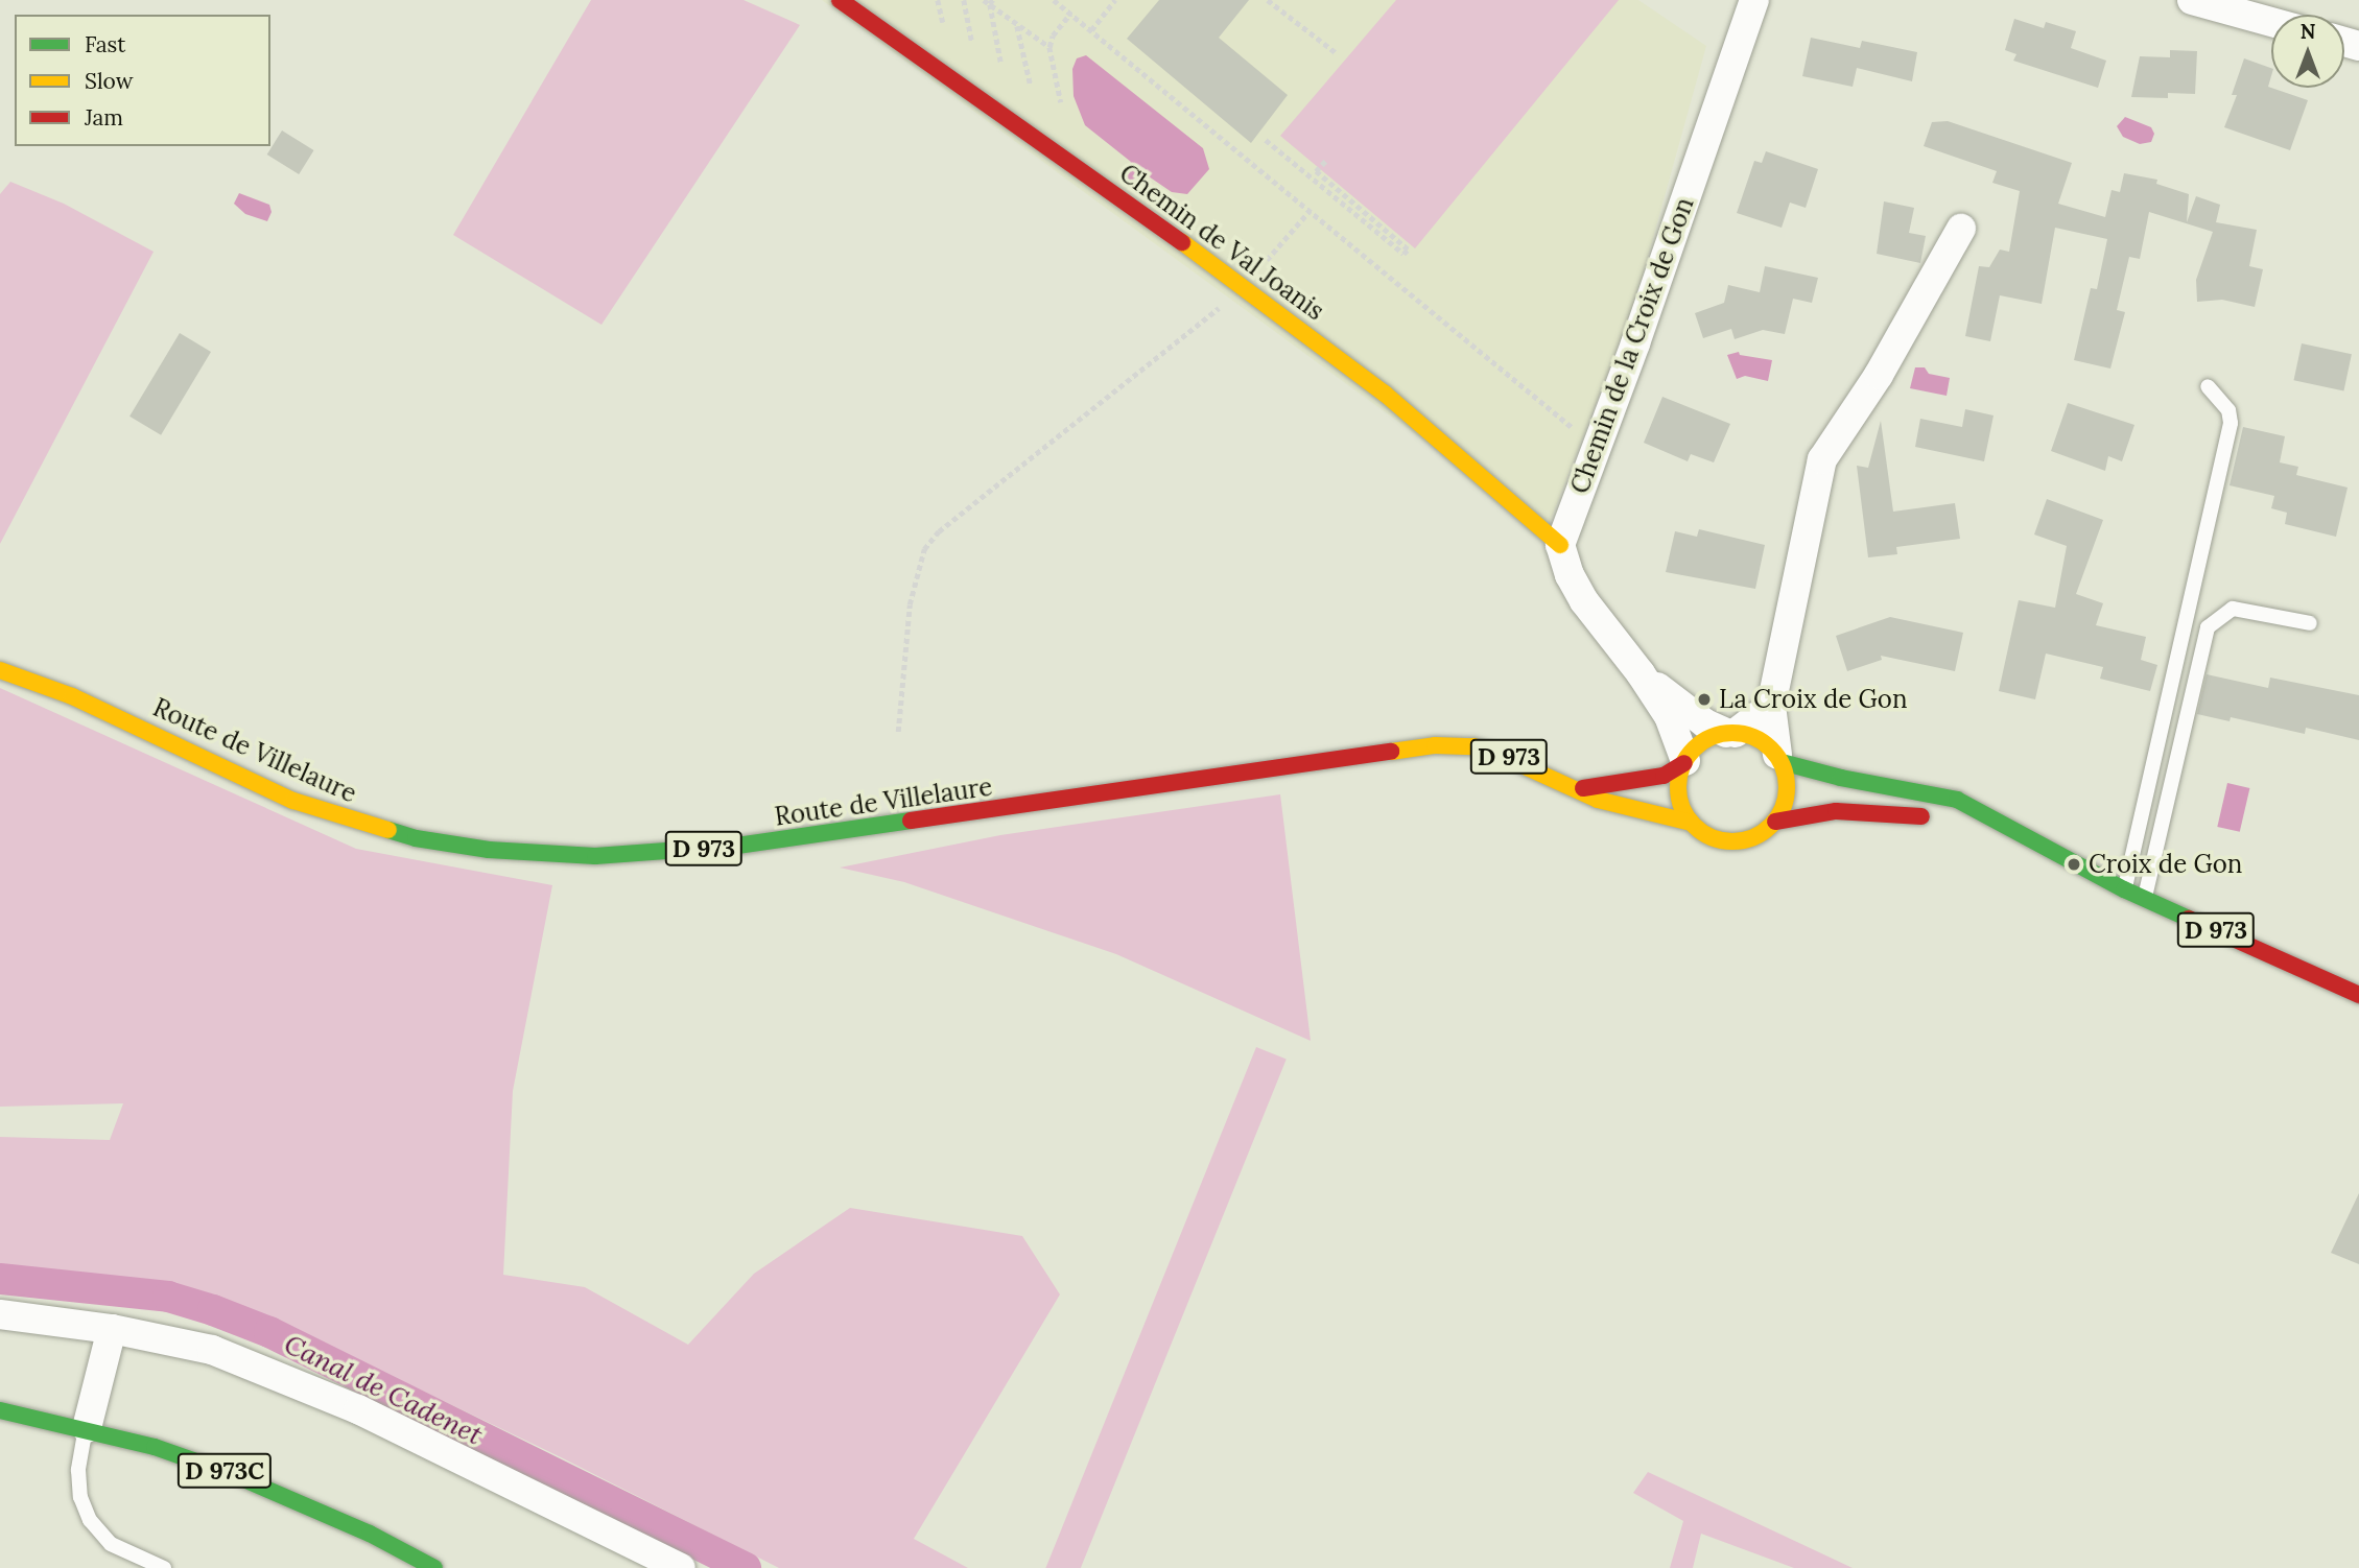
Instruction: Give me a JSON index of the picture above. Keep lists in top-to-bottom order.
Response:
{
  "streets": {
    "main road": [
      "Chemin de Val Joanis",
      "Route de Villelaure",
      "D 973",
      "D 973C"
    ],
    "street": ["Chemin de la Croix de Gon"]
  },
  "crossings": [
    ["Chemin de Val Joanis", "Chemin de la Croix de Gon"],
    ["Route de Villelaure", "D 973"]
  ],
  "water": ["Canal de Cadenet"],
  "places": ["La Croix de Gon", "Croix de Gon"],
  "legend": ["Fast", "Slow", "Jam"],
  "north": "top"
}
